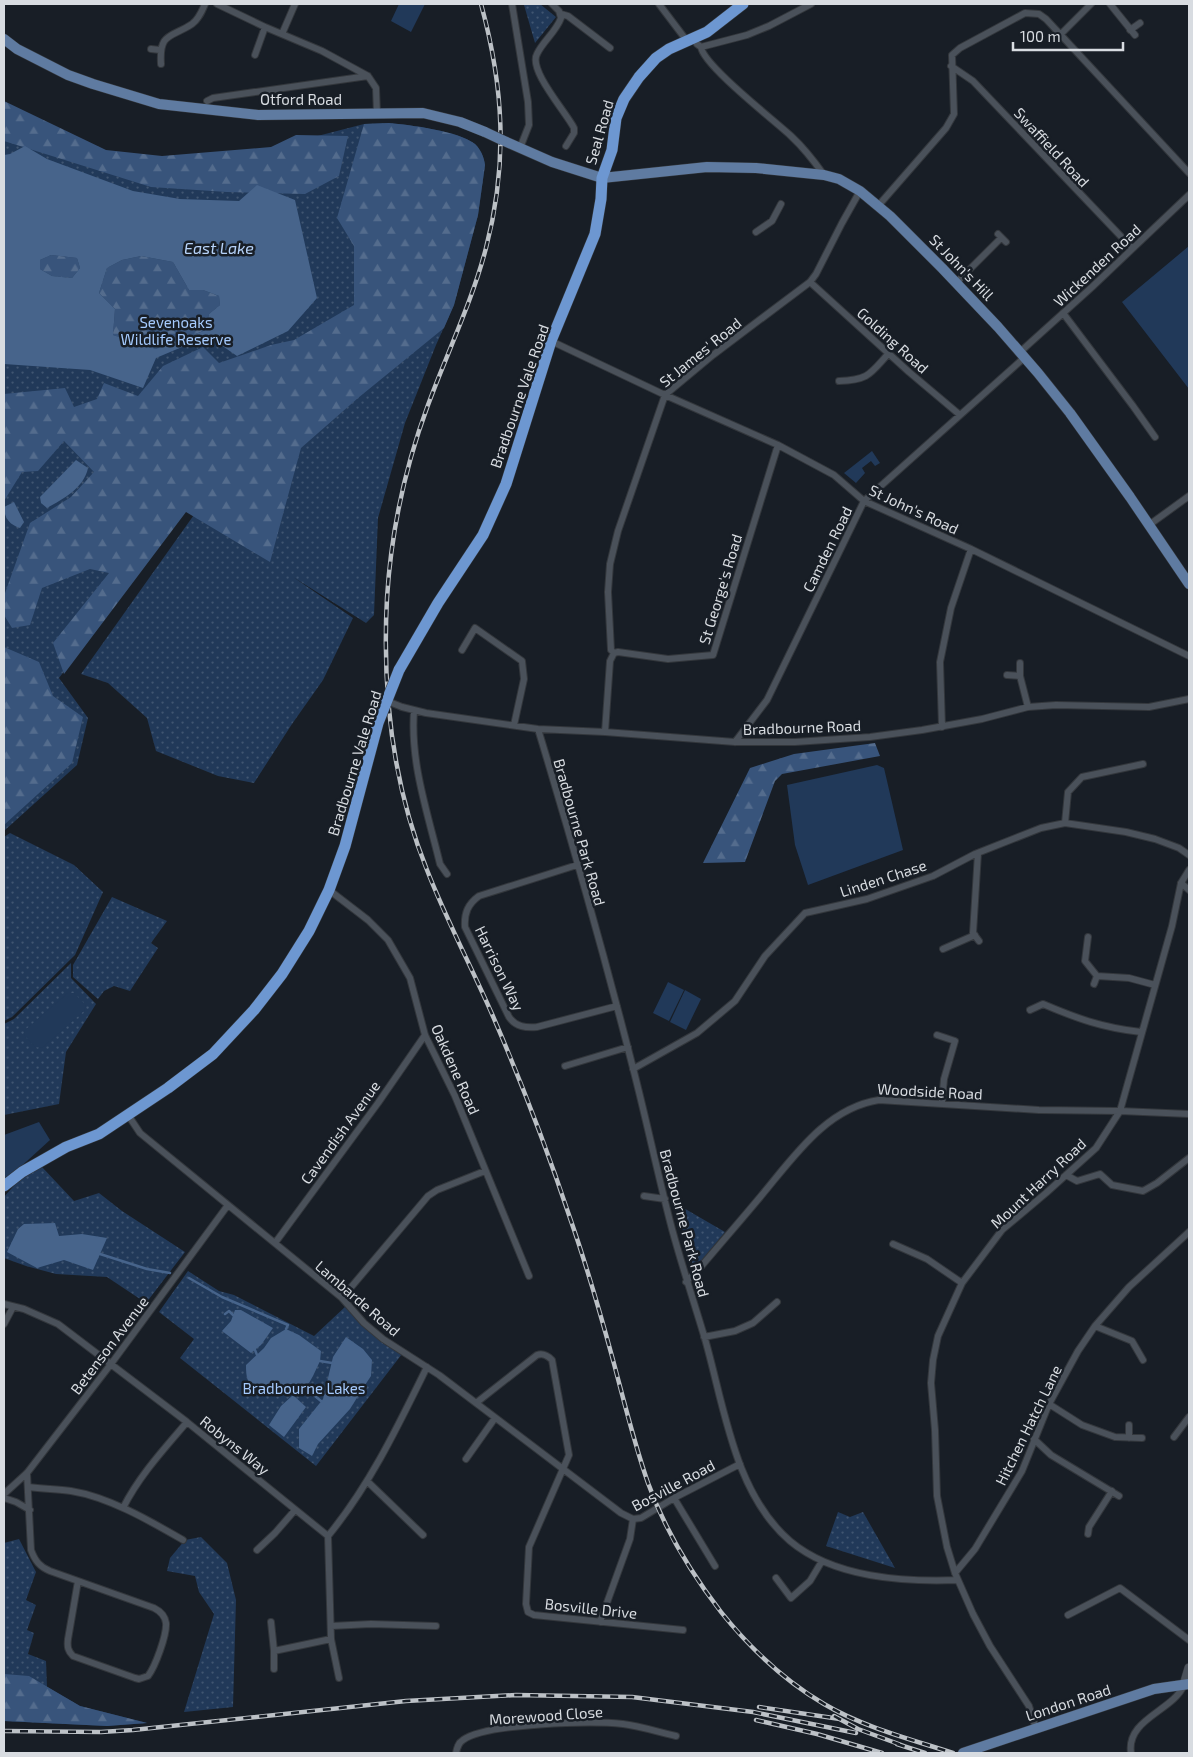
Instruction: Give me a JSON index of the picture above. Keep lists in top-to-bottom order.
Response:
{
  "streets": {
    "highway": ["Seal Road", "Bradbourne Vale Road"],
    "main road": ["Otford Road", "St John's Hill", "London Road"],
    "street": [
      "Swaffield Road",
      "Wickenden Road",
      "Golding Road",
      "St James' Road",
      "St John's Road",
      "Camden Road",
      "St George's Road",
      "Bradbourne Road",
      "Bradbourne Park Road",
      "Linden Chase",
      "Harrison Way",
      "Oakdene Road",
      "Woodside Road",
      "Cavendish Avenue",
      "Mount Harry Road",
      "Lambarde Road",
      "Betenson Avenue",
      "Hitchen Hatch Lane",
      "Robyns Way",
      "Bosville Road",
      "Bosville Drive",
      "Morewood Close"
    ]
  },
  "crossings": [
    ["Otford Road", "Seal Road"],
    ["Otford Road", "St John's Hill"],
    ["Otford Road", "Bradbourne Vale Road"],
    ["Seal Road", "St John's Hill"],
    ["Seal Road", "Bradbourne Vale Road"],
    ["Swaffield Road", "Wickenden Road"],
    ["Wickenden Road", "St John's Hill"],
    ["Wickenden Road", "Camden Road"],
    ["St John's Hill", "St James' Road"],
    ["St John's Hill", "Bradbourne Vale Road"],
    ["St John's Hill", "Camden Road"],
    ["Golding Road", "St James' Road"],
    ["Golding Road", "Camden Road"],
    ["St James' Road", "St John's Road"],
    ["St James' Road", "St George's Road"],
    ["Bradbourne Vale Road", "St John's Road"],
    ["Bradbourne Vale Road", "Bradbourne Road"],
    ["Bradbourne Vale Road", "Oakdene Road"],
    ["Bradbourne Vale Road", "Lambarde Road"],
    ["St John's Road", "Camden Road"],
    ["St John's Road", "St George's Road"],
    ["Camden Road", "Bradbourne Road"],
    ["Bradbourne Road", "Bradbourne Park Road"],
    ["Bradbourne Park Road", "Linden Chase"],
    ["Bradbourne Park Road", "Harrison Way"],
    ["Bradbourne Park Road", "Woodside Road"],
    ["Bradbourne Park Road", "Bosville Road"],
    ["Oakdene Road", "Cavendish Avenue"],
    ["Woodside Road", "Mount Harry Road"],
    ["Cavendish Avenue", "Lambarde Road"],
    ["Mount Harry Road", "Hitchen Hatch Lane"],
    ["Lambarde Road", "Betenson Avenue"],
    ["Lambarde Road", "Bosville Road"],
    ["Lambarde Road", "Bosville Drive"],
    ["Betenson Avenue", "Robyns Way"],
    ["Bosville Road", "Bosville Drive"]
  ],
  "water": ["East Lake"],
  "parks": ["Sevenoaks Wildlife Reserve", "Bradbourne Lakes"],
  "scale_bar": "100 m"
}
